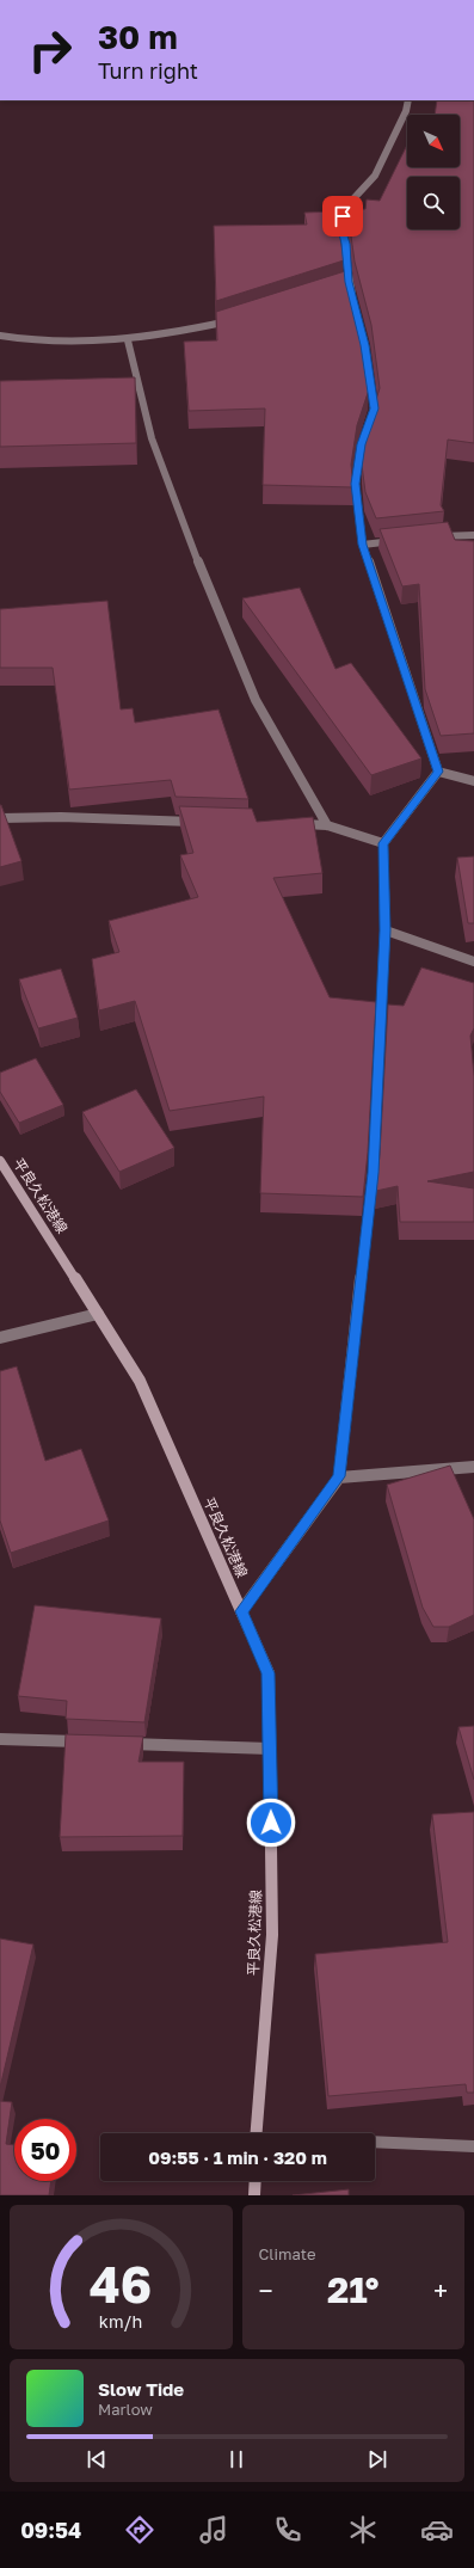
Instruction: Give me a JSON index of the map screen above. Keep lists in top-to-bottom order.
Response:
{
  "streets": {
    "main road": ["平良久松港線"]
  },
  "north": "bottom right",
  "page": {
    "turn": ["30 m", "Turn right"],
    "limit": "50",
    "trip": "09:55 · 1 min · 320 m",
    "tile": "Climate",
    "heat": ["−", "21°", "+"],
    "song": ["Slow Tide", "Marlow"],
    "tabs": "09:54",
    "gauge": ["46", "km/h"]
  }
}
